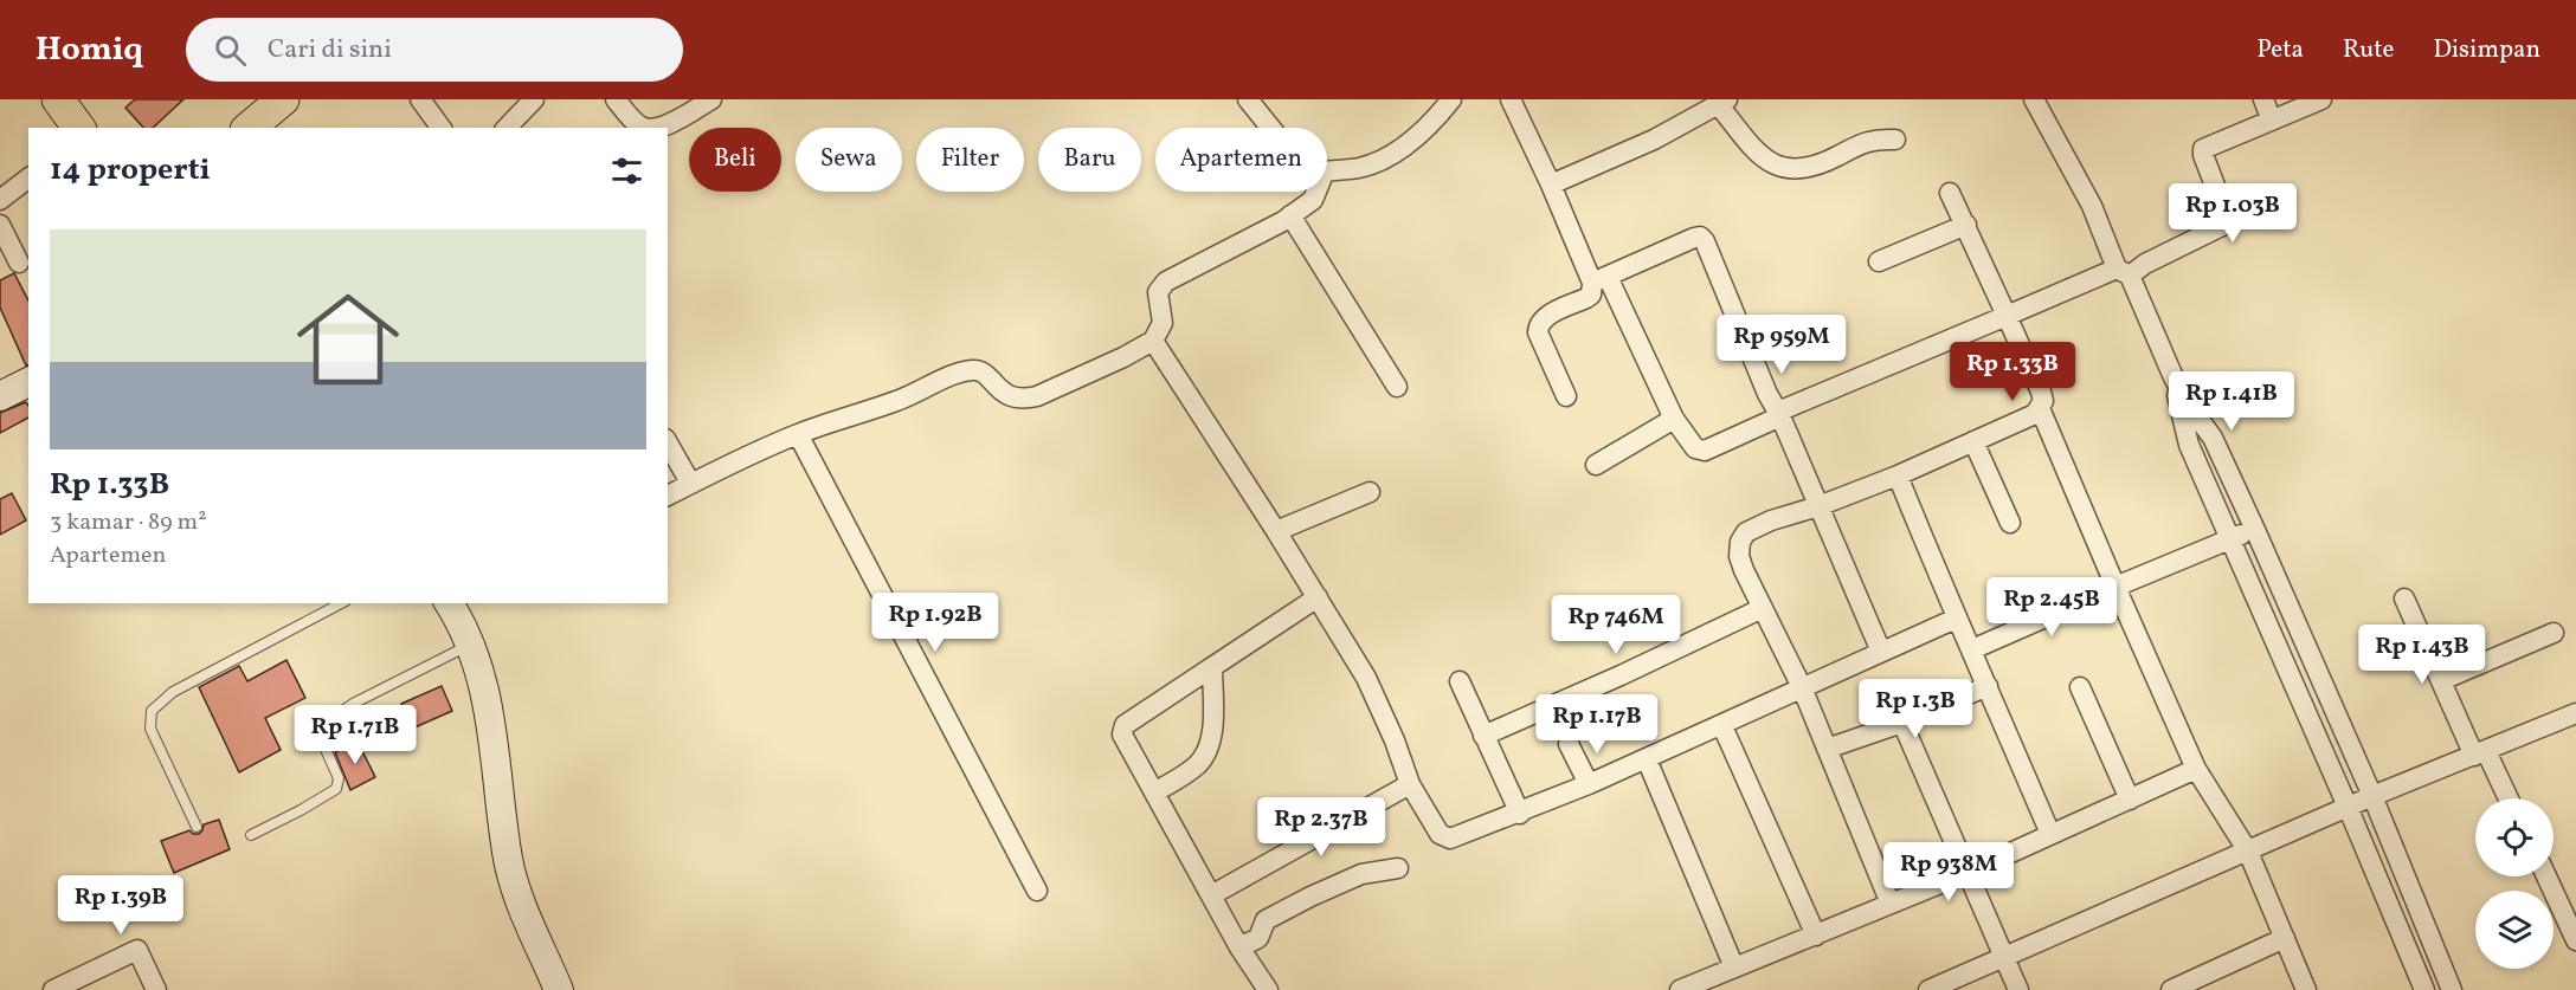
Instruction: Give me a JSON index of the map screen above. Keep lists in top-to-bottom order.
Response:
{
  "page": {
    "header": "Homiq",
    "search": "Cari di sini",
    "nav": ["Peta", "Rute", "Disimpan"],
    "chip": [
      "Beli",
      "Sewa",
      "Filter",
      "Baru",
      "Apartemen"
    ],
    "heading": "14 properti",
    "price": [
      "Rp 1.03B",
      "Rp 959M",
      "Rp 1.33B",
      "Rp 1.41B",
      "Rp 2.45B",
      "Rp 1.92B",
      "Rp 746M",
      "Rp 1.43B",
      "Rp 1.3B",
      "Rp 1.17B",
      "Rp 1.71B",
      "Rp 2.37B",
      "Rp 938M",
      "Rp 1.39B"
    ],
    "list": [
      {
        "name": "Rp 1.33B",
        "note": "3 kamar · 89 m² · Apartemen"
      }
    ]
  }
}
